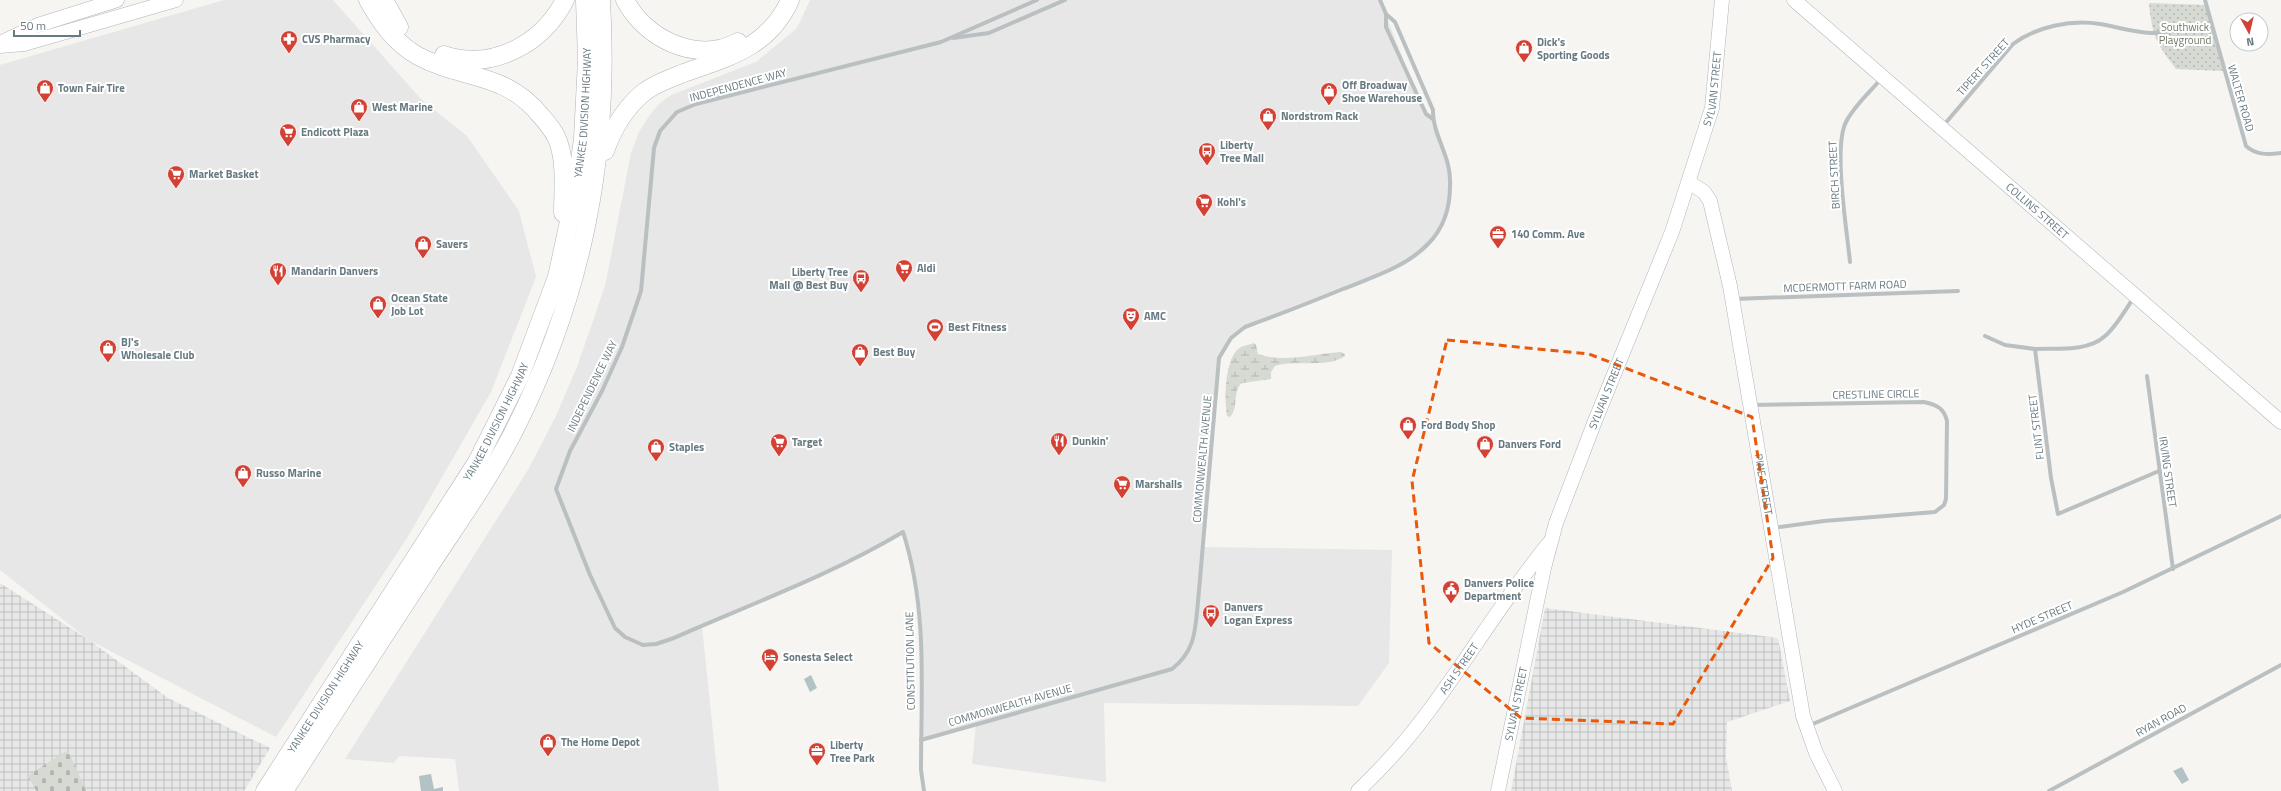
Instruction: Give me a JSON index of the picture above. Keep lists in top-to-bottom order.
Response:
{
  "streets": {
    "highway": ["YANKEE DIVISION HIGHWAY"],
    "main road": [
      "SYLVAN STREET",
      "COLLINS STREET",
      "PINE STREET",
      "ASH STREET"
    ],
    "street": [
      "TIPERT STREET",
      "INDEPENDENCE WAY",
      "WALTER ROAD",
      "BIRCH STREET",
      "MCDERMOTT FARM ROAD",
      "CRESTLINE CIRCLE",
      "FLINT STREET",
      "COMMONWEALTH AVENUE",
      "IRVING STREET",
      "HYDE STREET",
      "CONSTITUTION LANE",
      "RYAN ROAD"
    ]
  },
  "crossings": [
    ["TIPERT STREET", "WALTER ROAD"],
    ["TIPERT STREET", "COLLINS STREET"],
    ["INDEPENDENCE WAY", "CONSTITUTION LANE"],
    ["SYLVAN STREET", "PINE STREET"],
    ["SYLVAN STREET", "ASH STREET"],
    ["BIRCH STREET", "COLLINS STREET"],
    ["MCDERMOTT FARM ROAD", "PINE STREET"],
    ["CRESTLINE CIRCLE", "PINE STREET"],
    ["FLINT STREET", "IRVING STREET"],
    ["COMMONWEALTH AVENUE", "CONSTITUTION LANE"],
    ["IRVING STREET", "HYDE STREET"],
    ["PINE STREET", "HYDE STREET"]
  ],
  "parks": ["Southwick Playground"],
  "places": {
    "pharmacy": ["CVS Pharmacy"],
    "shop": [
      "Dick's Sporting Goods",
      "Town Fair Tire",
      "Off Broadway Shoe Warehouse",
      "West Marine",
      "Nordstrom Rack",
      "Savers",
      "Ocean State Job Lot",
      "BJ's Wholesale Club",
      "Best Buy",
      "Ford Body Shop",
      "Danvers Ford",
      "Staples",
      "Russo Marine",
      "The Home Depot"
    ],
    "supermarket": [
      "Endicott Plaza",
      "Market Basket",
      "Kohl's",
      "Aldi",
      "Target",
      "Marshalls"
    ],
    "bus stop": ["Liberty Tree Mall", "Liberty Tree Mall @ Best Buy", "Danvers Logan Express"],
    "office": ["140 Comm. Ave", "Liberty Tree Park"],
    "restaurant": ["Mandarin Danvers", "Dunkin'"],
    "theatre": ["AMC"],
    "sports": ["Best Fitness"],
    "public building": ["Danvers Police Department"],
    "hotel": ["Sonesta Select"]
  },
  "scale_bar": "50 m",
  "north": "bottom"
}
